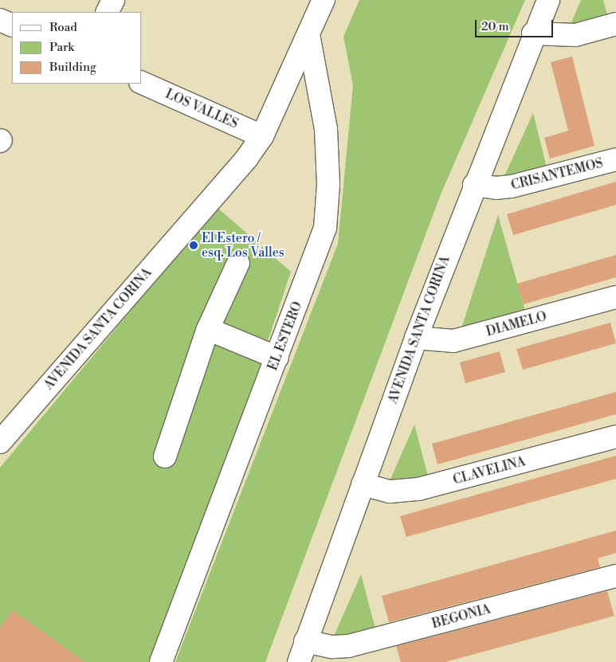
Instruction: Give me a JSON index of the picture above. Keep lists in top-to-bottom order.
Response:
{
  "streets": {
    "street": [
      "LOS VALLES",
      "CRISANTEMOS",
      "DIAMELO",
      "AVENIDA SANTA CORINA",
      "EL ESTERO",
      "CLAVELINA",
      "BEGONIA"
    ]
  },
  "crossings": [
    ["LOS VALLES", "AVENIDA SANTA CORINA"],
    ["CRISANTEMOS", "AVENIDA SANTA CORINA"],
    ["DIAMELO", "AVENIDA SANTA CORINA"],
    ["AVENIDA SANTA CORINA", "EL ESTERO"],
    ["AVENIDA SANTA CORINA", "CLAVELINA"],
    ["AVENIDA SANTA CORINA", "BEGONIA"]
  ],
  "places": ["El Estero / esq. Los Valles"],
  "legend": ["Road", "Park", "Building"],
  "scale_bar": "20 m"
}
